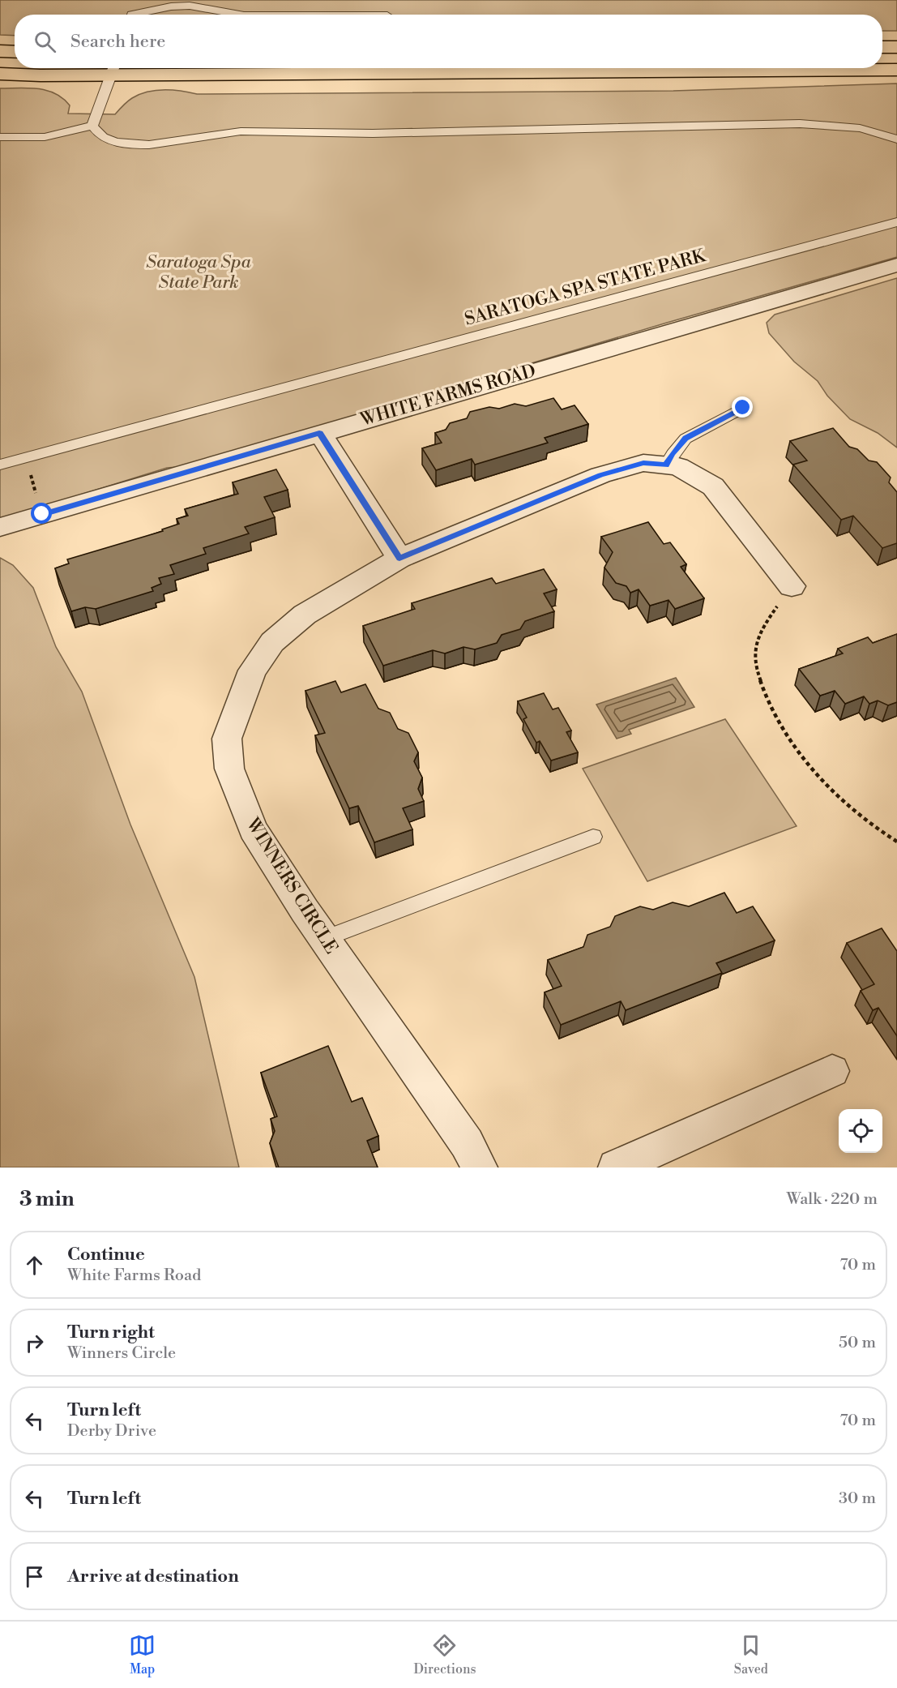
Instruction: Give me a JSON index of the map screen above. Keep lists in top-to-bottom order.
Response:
{
  "streets": {
    "street": ["WHITE FARMS ROAD", "WINNERS CIRCLE"],
    "lane": ["SARATOGA SPA STATE PARK"]
  },
  "parks": ["Saratoga Spa State Park"],
  "page": {
    "search": "Search here",
    "heading": ["3 min", "Walk · 220 m"],
    "list": [
      ["Continue", "White Farms Road", "70 m"],
      ["Turn right", "Winners Circle", "50 m"],
      ["Turn left", "Derby Drive", "70 m"],
      ["Turn left", "30 m"],
      "Arrive at destination"
    ],
    "nav": ["Map", "Directions", "Saved"]
  }
}
